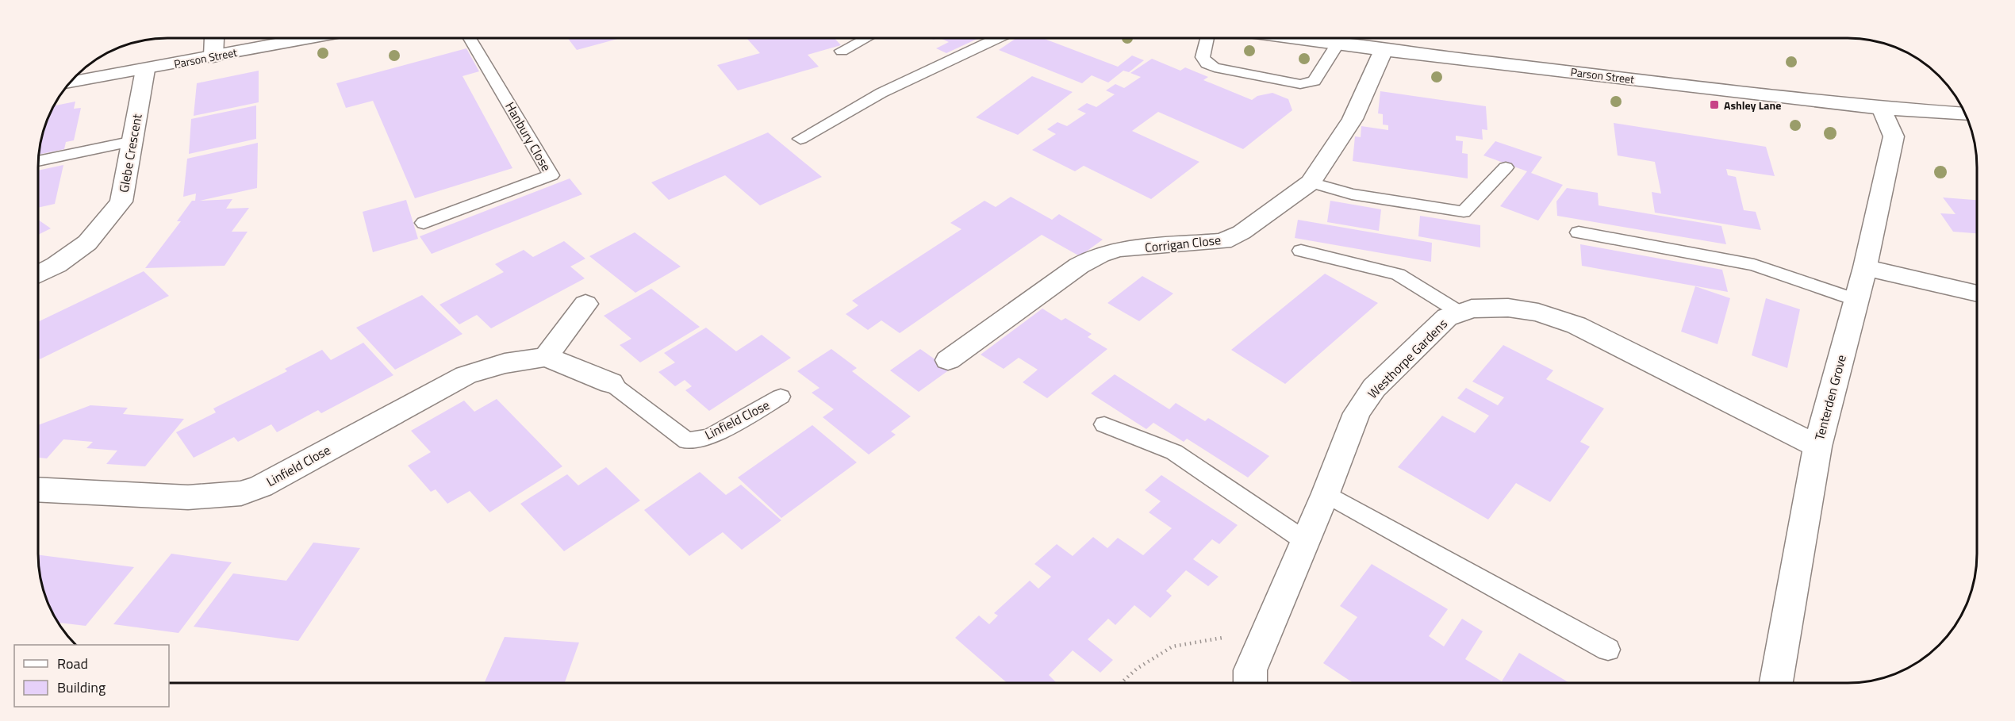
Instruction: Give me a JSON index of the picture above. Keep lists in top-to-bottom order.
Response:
{
  "streets": {
    "street": [
      "Parson Street",
      "Glebe Crescent",
      "Corrigan Close",
      "Westhorpe Gardens",
      "Tenterden Grove",
      "Linfield Close"
    ],
    "lane": ["Hanbury Close"]
  },
  "crossings": [
    ["Parson Street", "Glebe Crescent"],
    ["Parson Street", "Corrigan Close"],
    ["Parson Street", "Tenterden Grove"],
    ["Westhorpe Gardens", "Tenterden Grove"]
  ],
  "places": {
    "transit": ["Ashley Lane"]
  },
  "legend": ["Road", "Building"]
}
